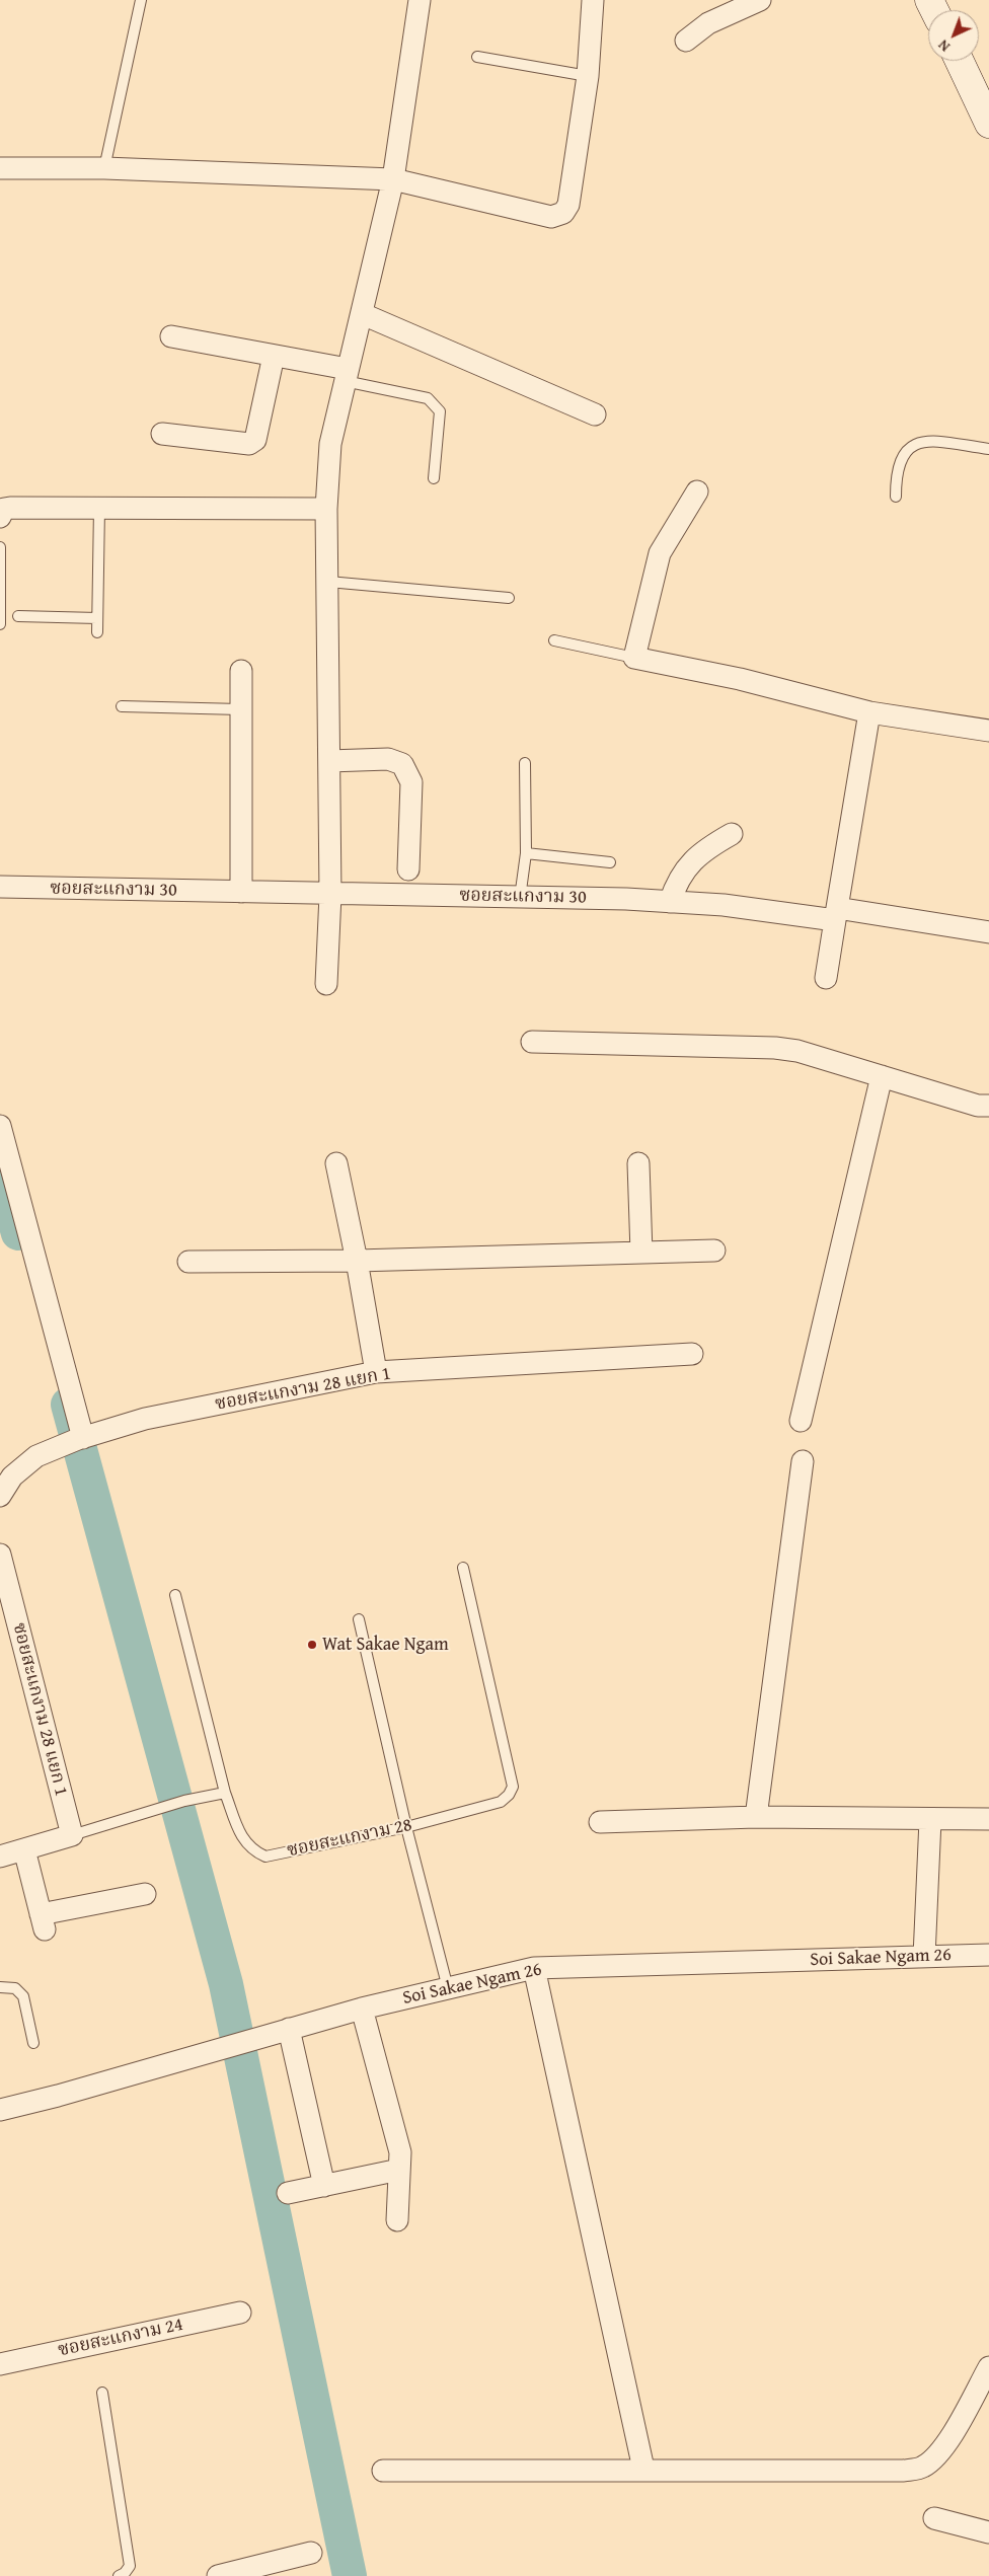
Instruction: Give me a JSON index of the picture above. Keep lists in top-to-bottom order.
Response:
{
  "streets": {
    "street": [
      "ซอยสะแกงาม 30",
      "ซอยสะแกงาม 28 แยก 1",
      "Soi Sakae Ngam 26",
      "ซอยสะแกงาม 24"
    ],
    "lane": ["ซอยสะแกงาม 28"]
  },
  "places": ["Wat Sakae Ngam"],
  "north": "bottom left"
}
